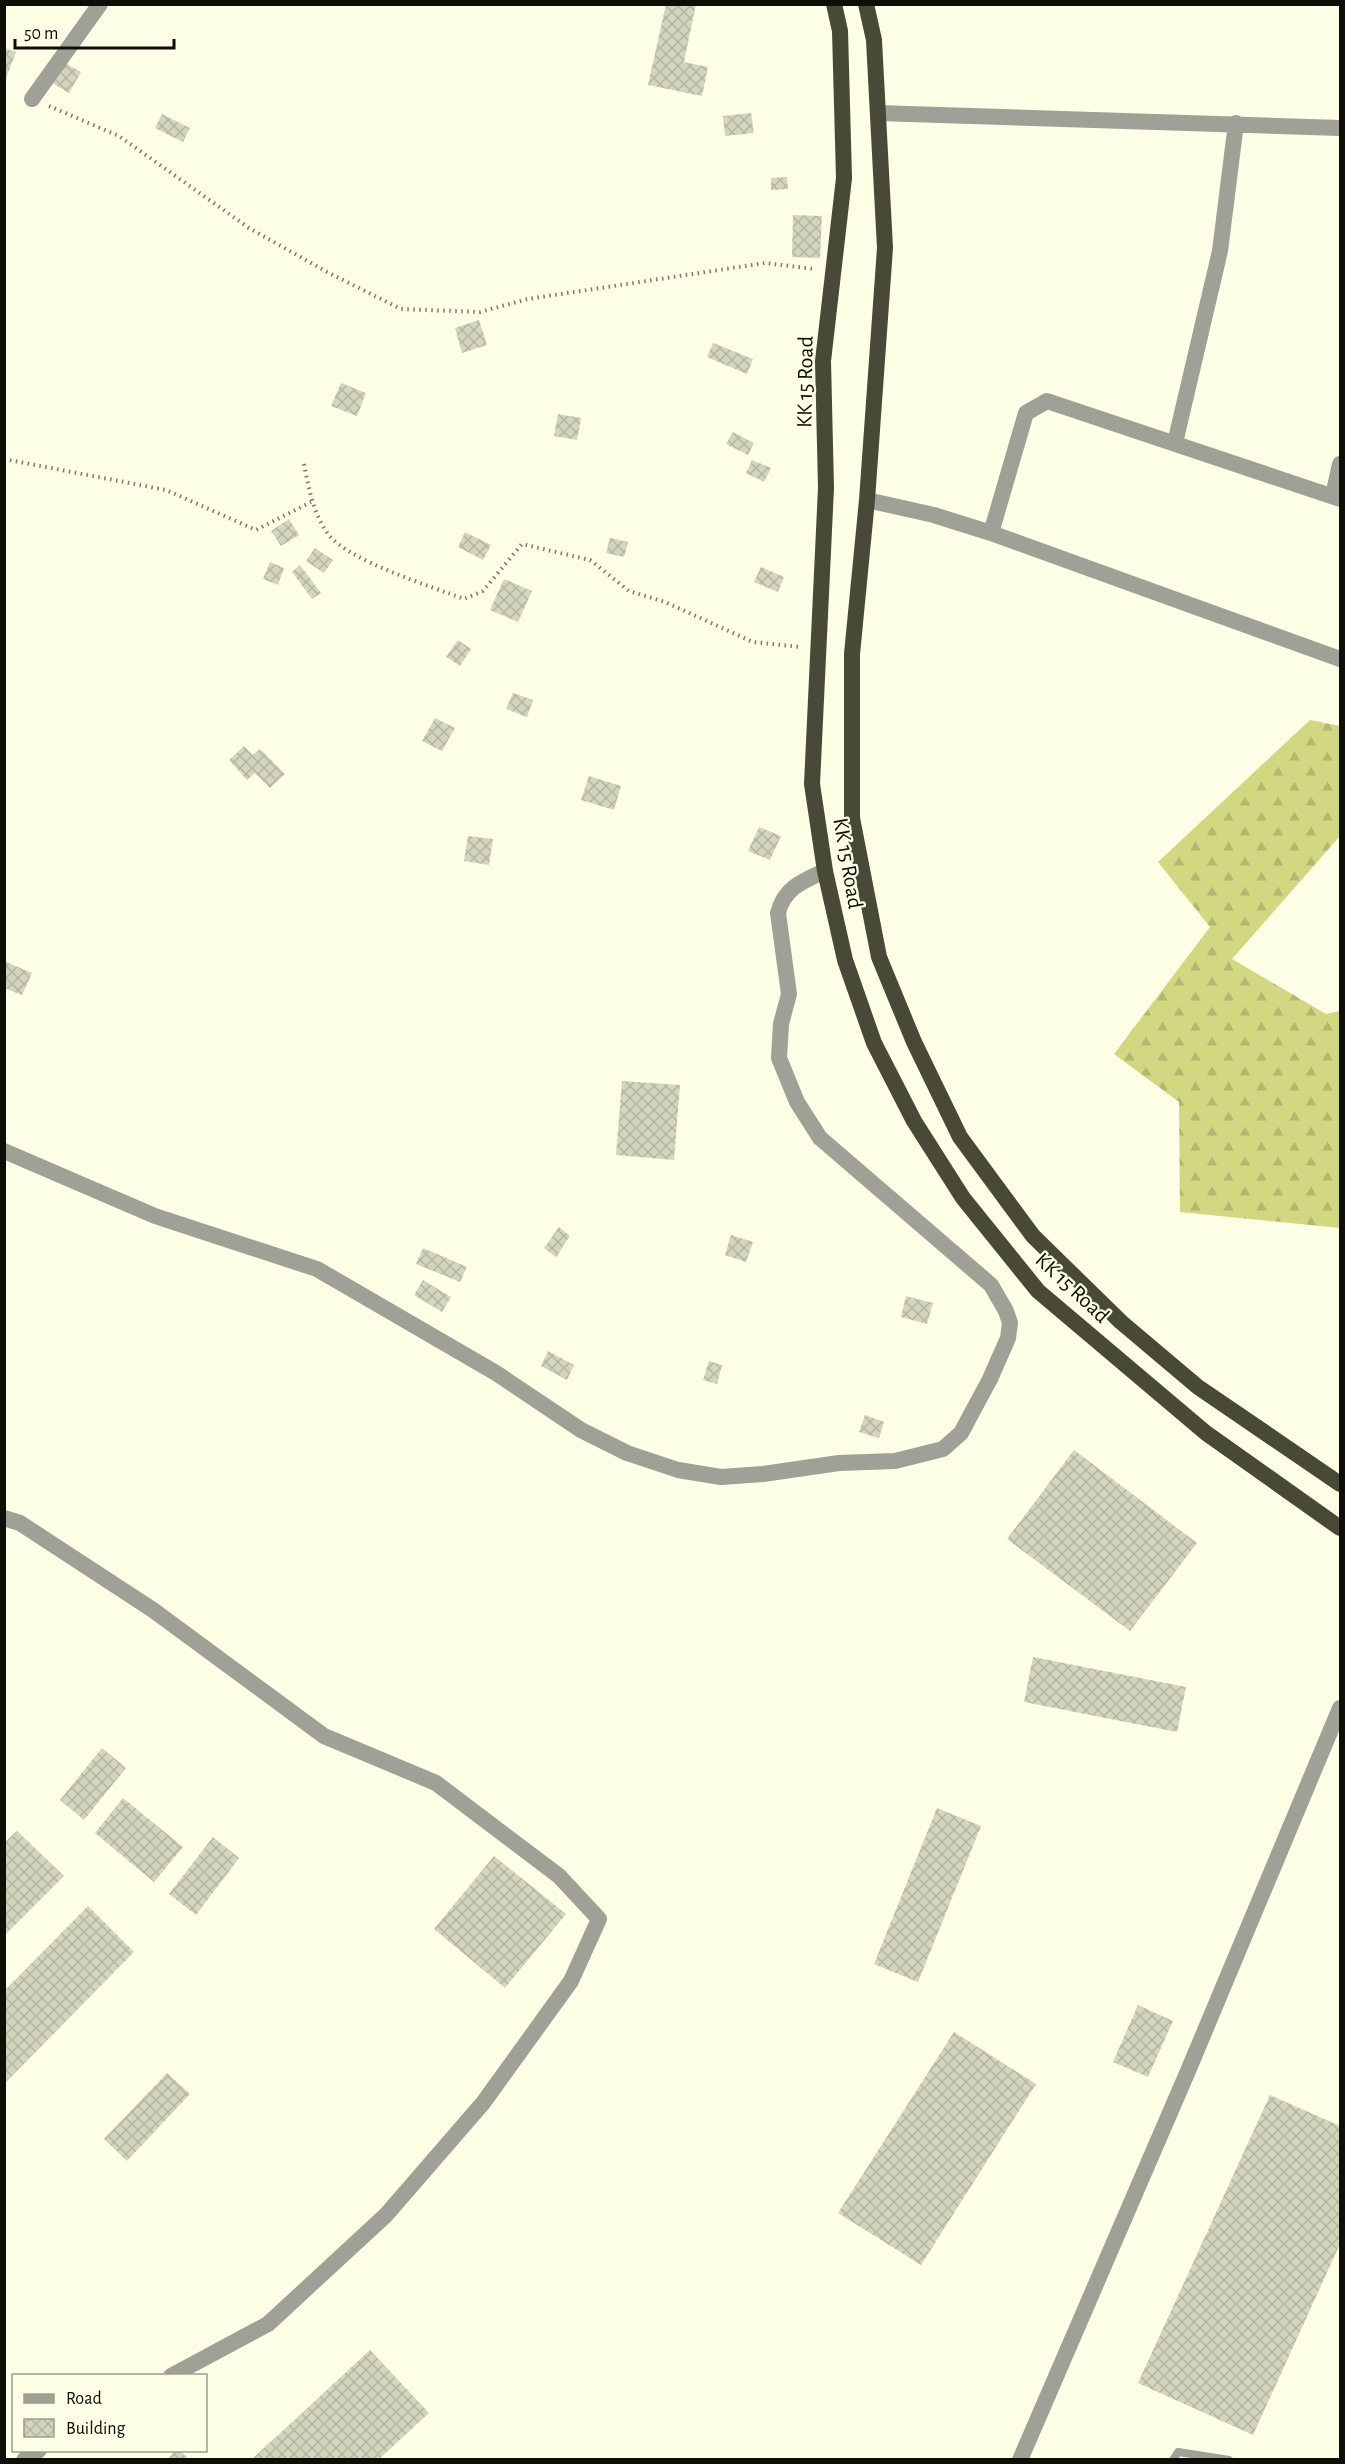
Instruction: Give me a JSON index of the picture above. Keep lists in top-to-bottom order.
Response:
{
  "streets": {
    "highway": ["KK 15 Road"]
  },
  "legend": ["Road", "Building"],
  "scale_bar": "50 m"
}
